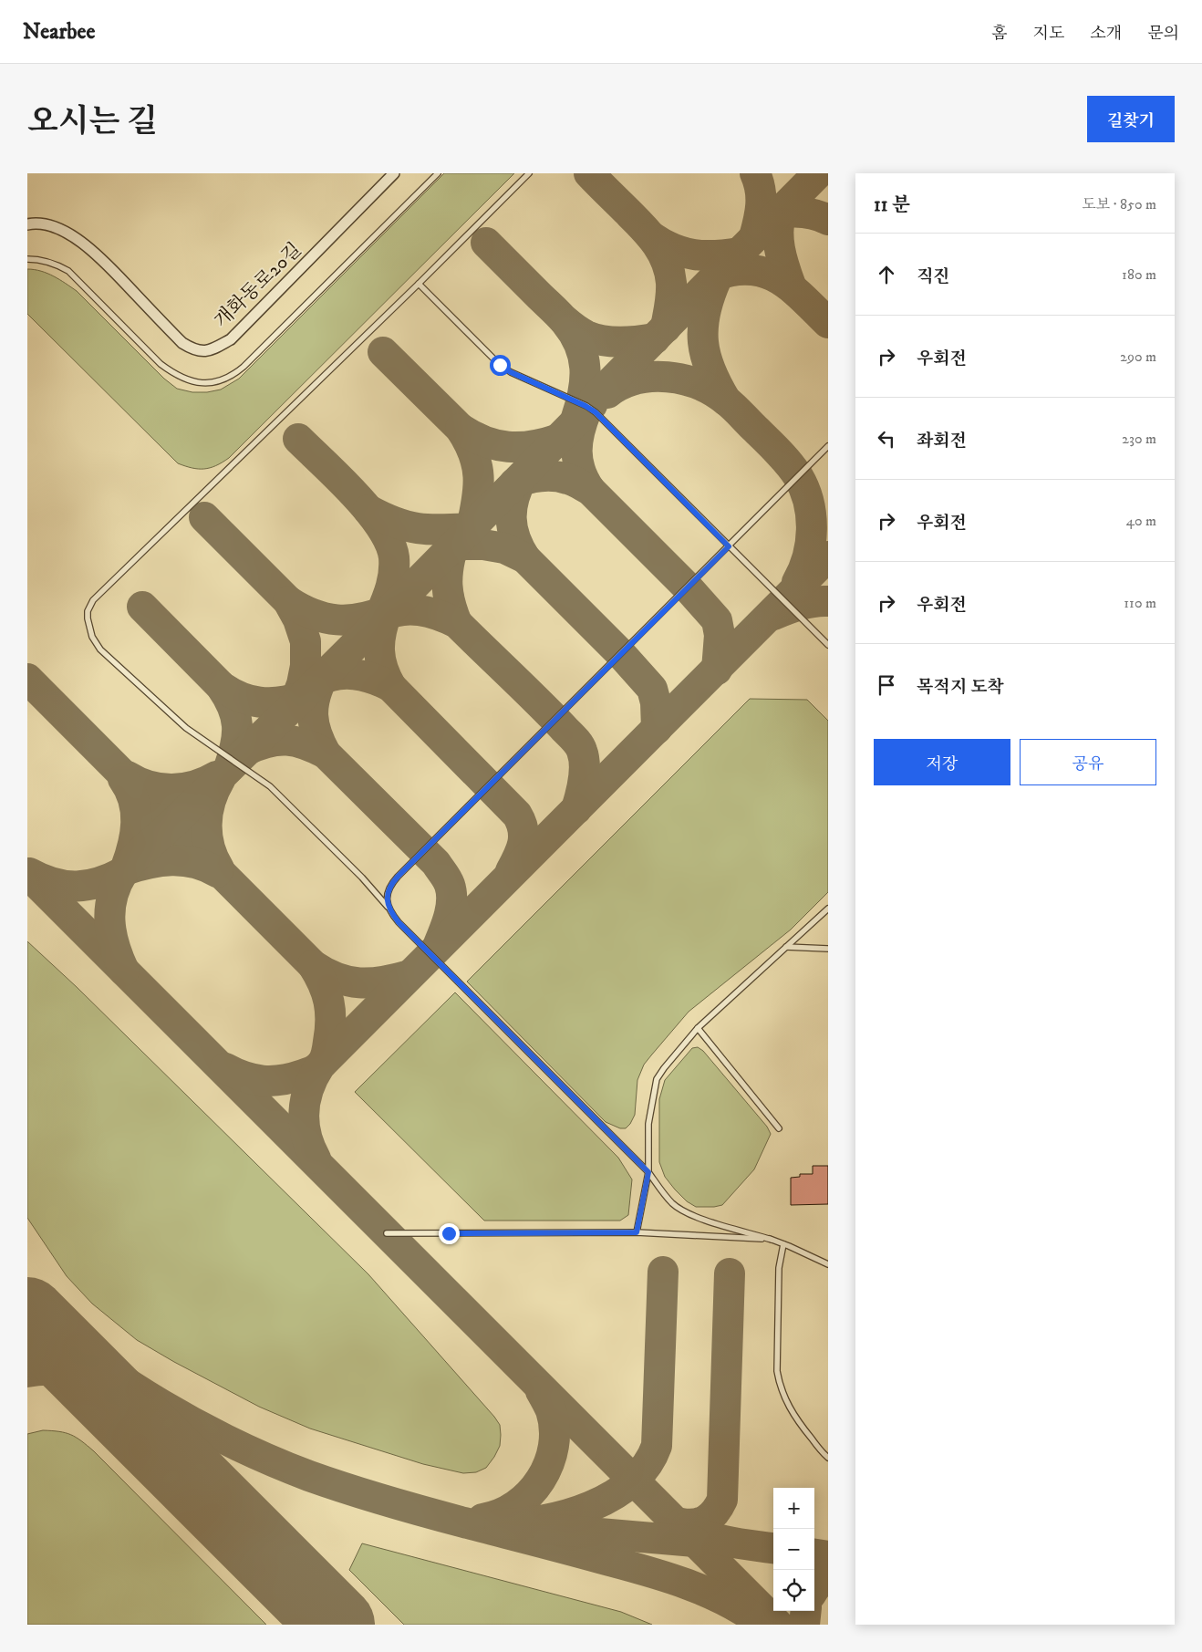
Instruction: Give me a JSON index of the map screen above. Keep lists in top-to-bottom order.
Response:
{
  "streets": {
    "street": ["개화동로20길"]
  },
  "page": {
    "header": "Nearbee",
    "nav": [
      "홈",
      "지도",
      "소개",
      "문의"
    ],
    "title": "오시는 길",
    "buttons": [
      "길찾기",
      ["저장", "공유"]
    ],
    "heading": ["11 분", "도보 · 850 m"],
    "list": [
      ["직진", "180 m"],
      ["우회전", "290 m"],
      ["좌회전", "230 m"],
      ["우회전", "40 m"],
      ["우회전", "110 m"],
      "목적지 도착"
    ],
    "map_buttons": ["+", "−"]
  }
}
